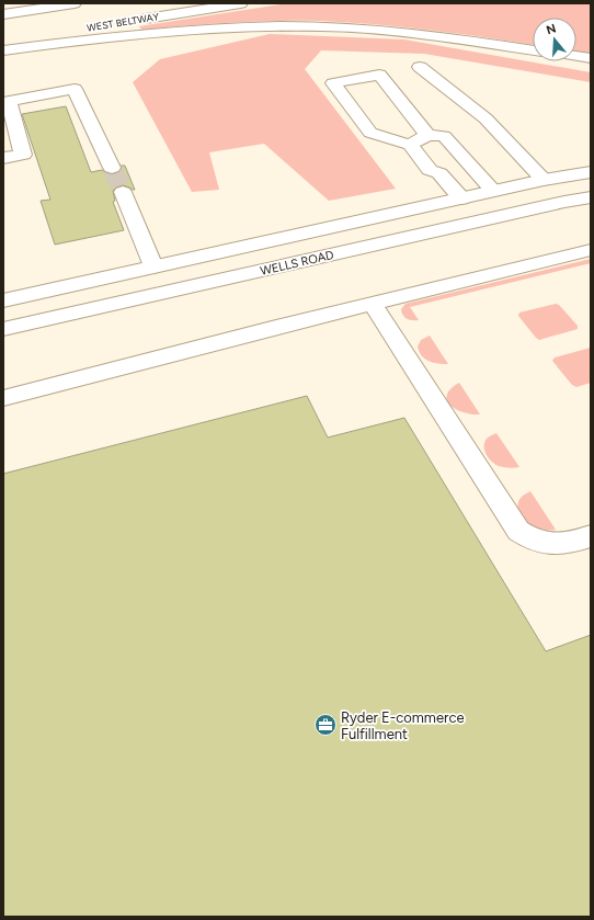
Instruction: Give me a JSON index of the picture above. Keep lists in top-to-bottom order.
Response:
{
  "streets": {
    "main road": ["WEST BELTWAY", "WELLS ROAD"]
  },
  "places": {
    "office": ["Ryder E-commerce Fulfillment"]
  },
  "north": "top"
}
